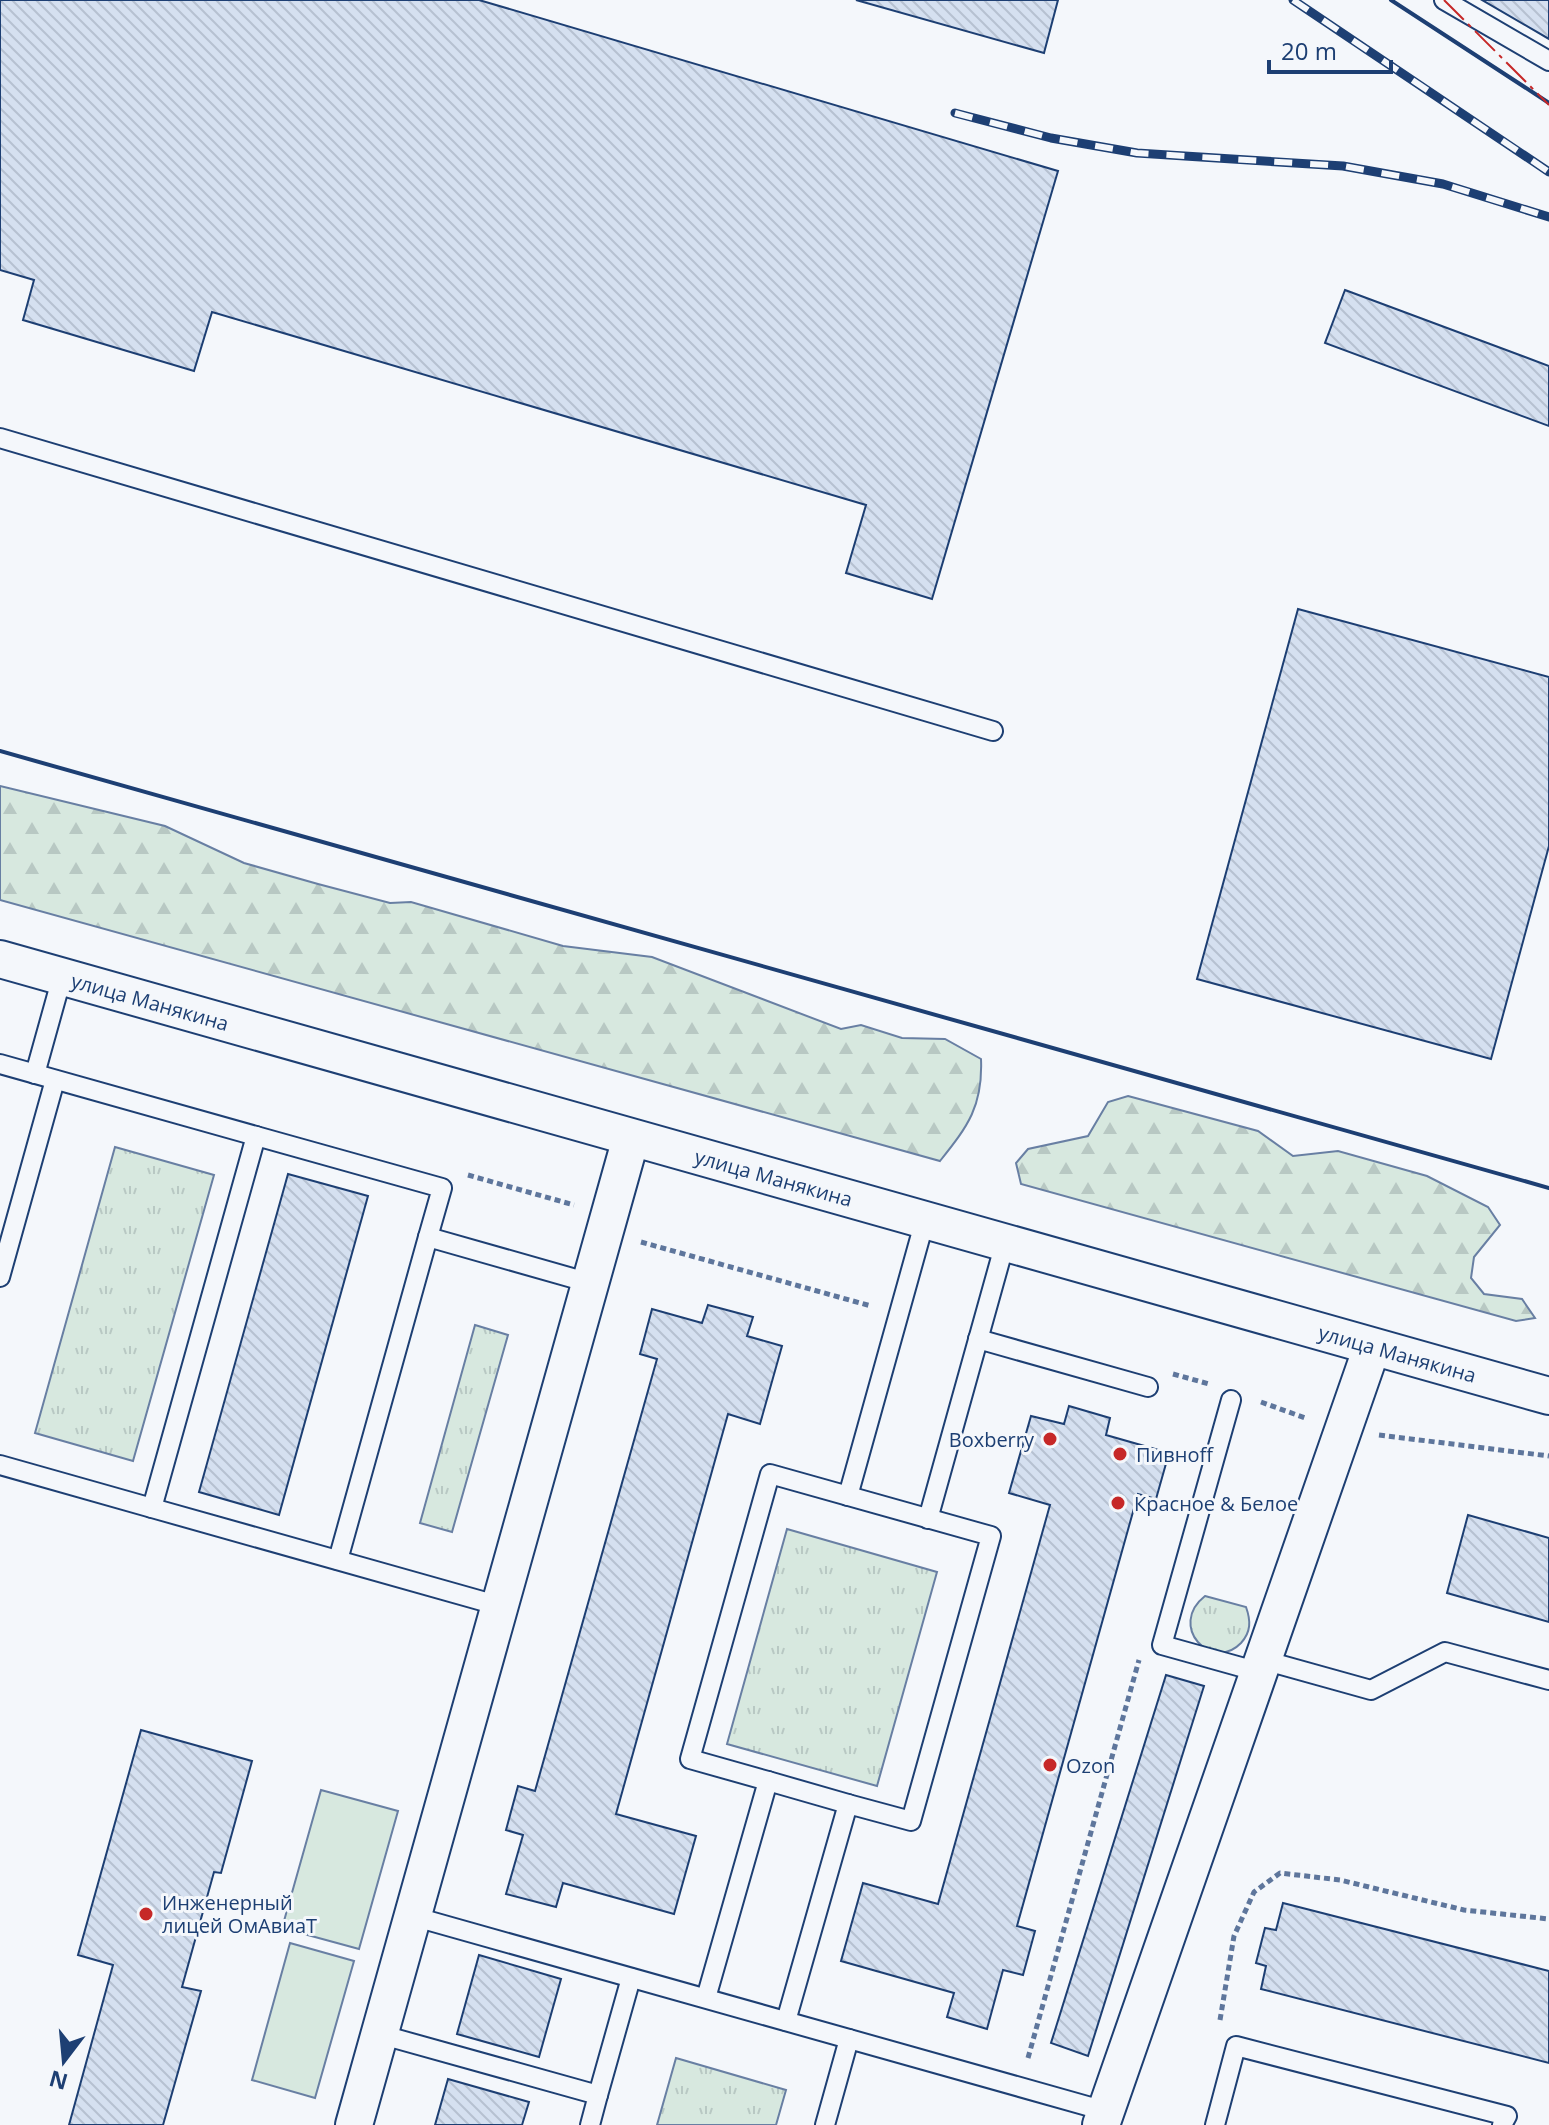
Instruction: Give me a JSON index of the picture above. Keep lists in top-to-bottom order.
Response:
{
  "streets": {
    "street": ["улица Манякина"]
  },
  "places": [
    "Boxberry",
    "Пивноff",
    "Красное & Белое",
    "Ozon",
    "Инженерный лицей ОмАвиаТ"
  ],
  "scale_bar": "20 m",
  "north": "bottom"
}
